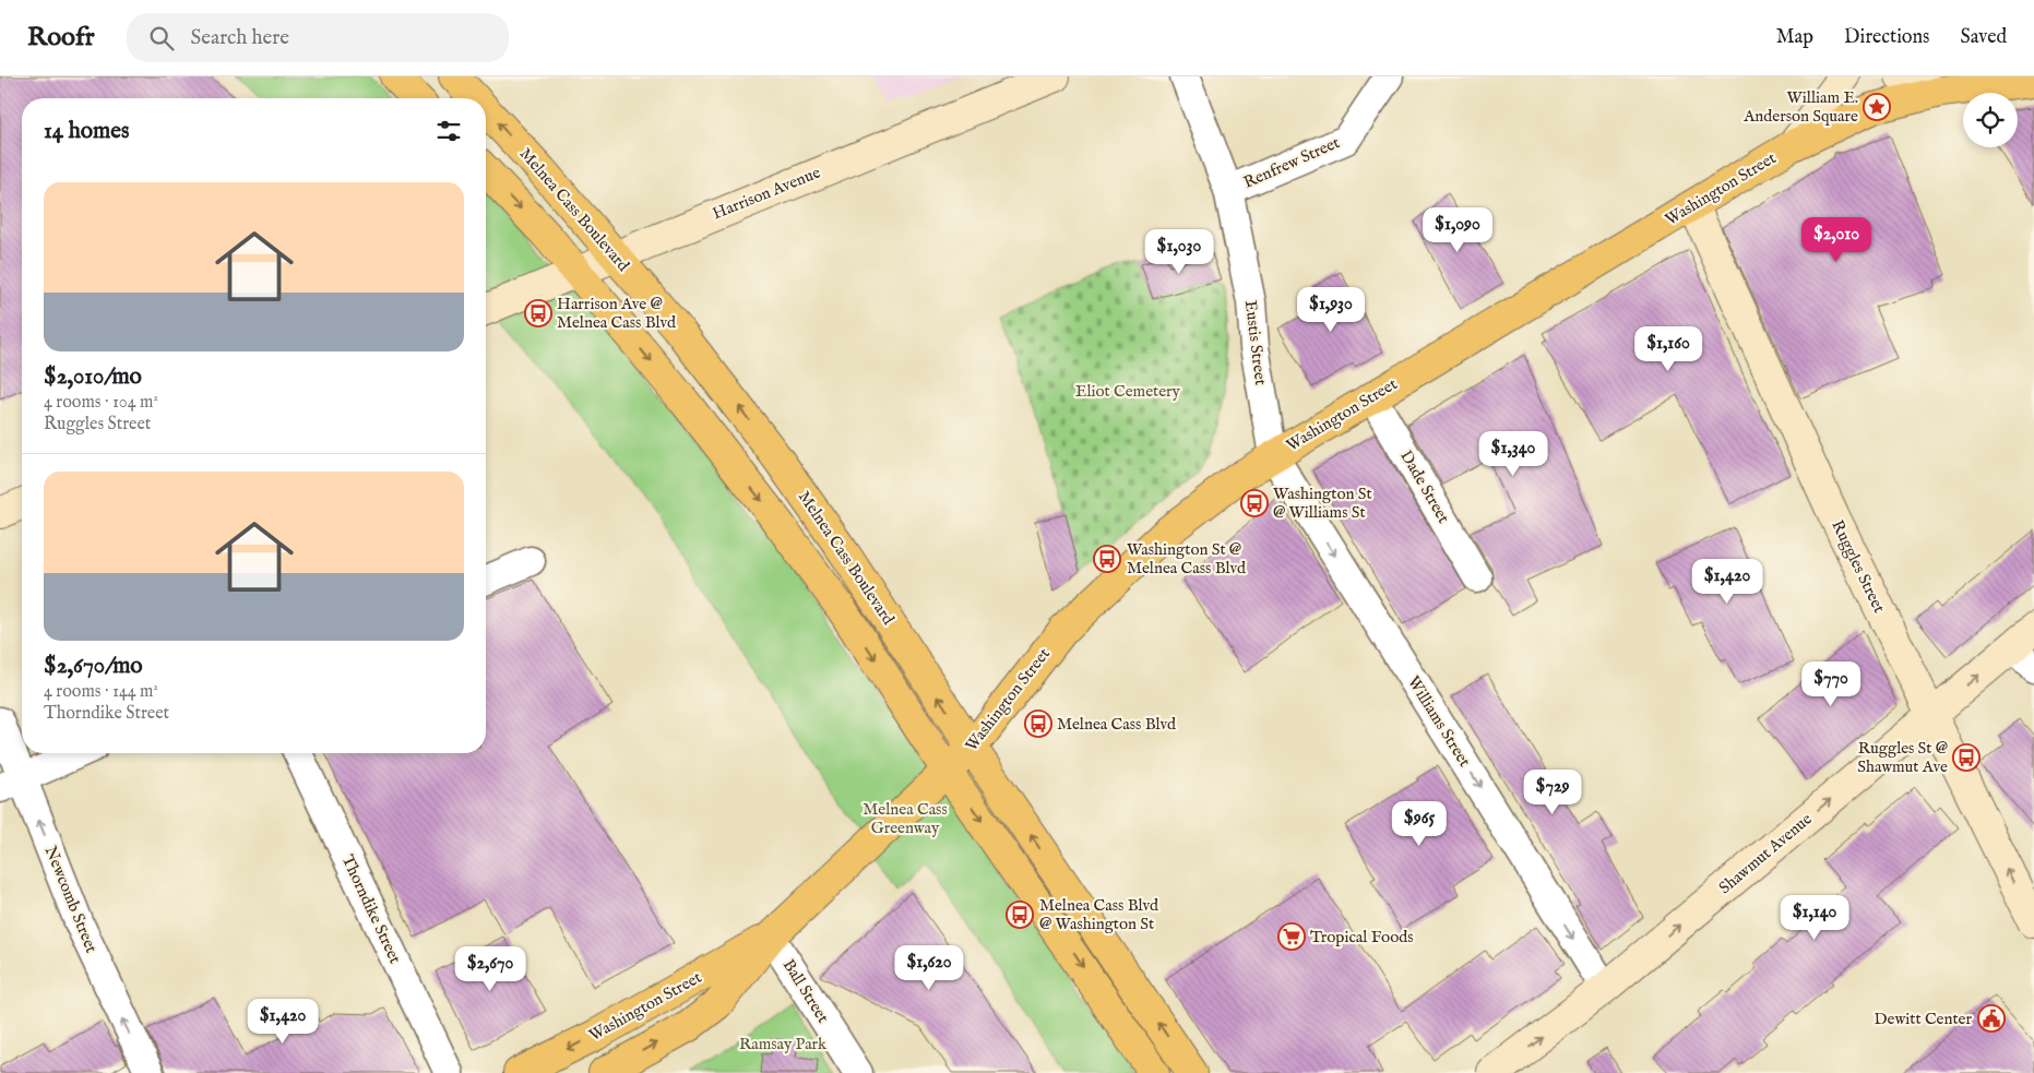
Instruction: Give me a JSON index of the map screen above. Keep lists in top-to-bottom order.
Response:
{
  "streets": {
    "main road": [
      "Washington Street",
      "Harrison Avenue",
      "Melnea Cass Boulevard",
      "Ruggles Street",
      "Shawmut Avenue"
    ],
    "street": [
      "Renfrew Street",
      "Eustis Street",
      "Dade Street",
      "Williams Street",
      "Newcomb Street",
      "Thorndike Street",
      "Ball Street"
    ]
  },
  "crossings": [
    ["Renfrew Street", "Eustis Street"],
    ["Washington Street", "Melnea Cass Boulevard"],
    ["Washington Street", "Eustis Street"],
    ["Washington Street", "Dade Street"],
    ["Washington Street", "Ruggles Street"],
    ["Washington Street", "Williams Street"],
    ["Washington Street", "Ball Street"],
    ["Harrison Avenue", "Melnea Cass Boulevard"],
    ["Eustis Street", "Williams Street"],
    ["Ruggles Street", "Shawmut Avenue"],
    ["Williams Street", "Shawmut Avenue"]
  ],
  "one_way": ["Williams Street", "Shawmut Avenue", "Newcomb Street"],
  "parks": ["Eliot Cemetery", "Melnea Cass Greenway", "Ramsay Park"],
  "places": {
    "place": ["William E. Anderson Square"],
    "bus stop": [
      "Harrison Ave @ Melnea Cass Blvd",
      "Washington St @ Williams St",
      "Washington St @ Melnea Cass Blvd",
      "Melnea Cass Blvd",
      "Ruggles St @ Shawmut Ave",
      "Melnea Cass Blvd @ Washington St"
    ],
    "supermarket": ["Tropical Foods"],
    "public building": ["Dewitt Center"]
  },
  "page": {
    "header": "Roofr",
    "search": "Search here",
    "nav": ["Map", "Directions", "Saved"],
    "heading": "14 homes",
    "list": [
      {
        "name": "$2,010/mo",
        "note": "4 rooms · 104 m² · Ruggles Street"
      },
      {
        "name": "$2,670/mo",
        "note": "4 rooms · 144 m² · Thorndike Street"
      }
    ],
    "price": [
      "$1,090",
      "$2,010",
      "$1,030",
      "$1,930",
      "$1,160",
      "$1,340",
      "$1,420",
      "$770",
      "$729",
      "$965",
      "$1,140",
      "$1,620",
      "$2,670",
      "$1,420"
    ]
  }
}
